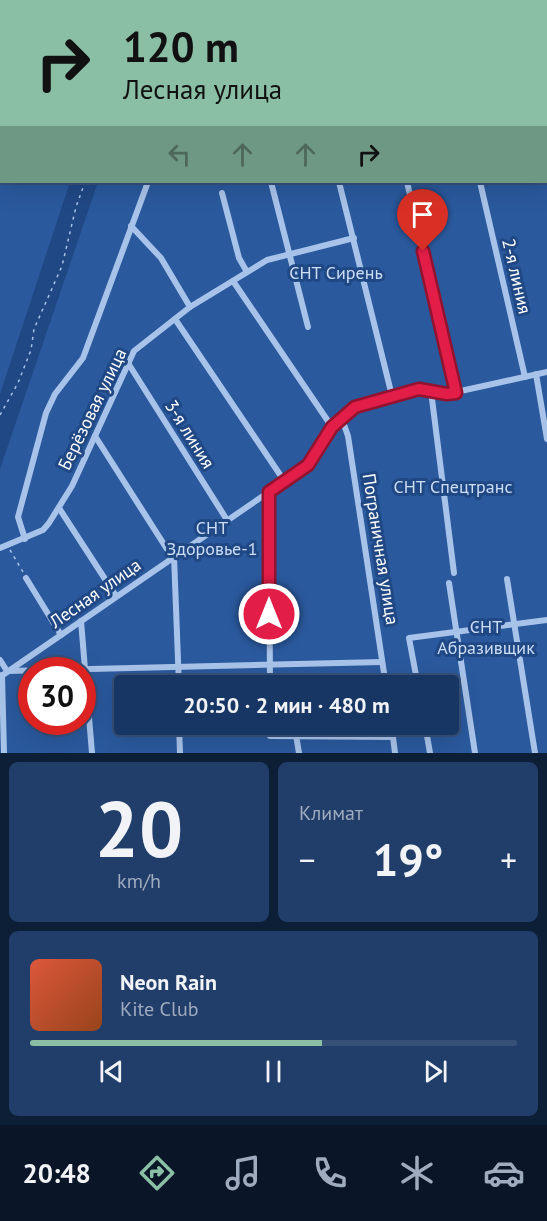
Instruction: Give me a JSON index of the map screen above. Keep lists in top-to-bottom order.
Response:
{
  "streets": {
    "street": [
      "2-я линия",
      "Берёзовая улица",
      "3-я линия",
      "Пограничная улица",
      "Лесная улица"
    ]
  },
  "crossings": [
    ["2-я линия", "Лесная улица"],
    ["Берёзовая улица", "3-я линия"],
    ["3-я линия", "Лесная улица"],
    ["Пограничная улица", "Лесная улица"]
  ],
  "parks": [
    "СНТ Сирень",
    "СНТ Спецтранс",
    "СНТ Здоровье-1",
    "СНТ Абразивщик"
  ],
  "page": {
    "turn": ["120 m", "Лесная улица"],
    "limit": "30",
    "trip": "20:50 · 2 мин · 480 m",
    "tile": [
      ["20", "km/h"],
      "Климат"
    ],
    "heat": ["−", "19°", "+"],
    "song": ["Neon Rain", "Kite Club"],
    "tabs": "20:48"
  }
}
